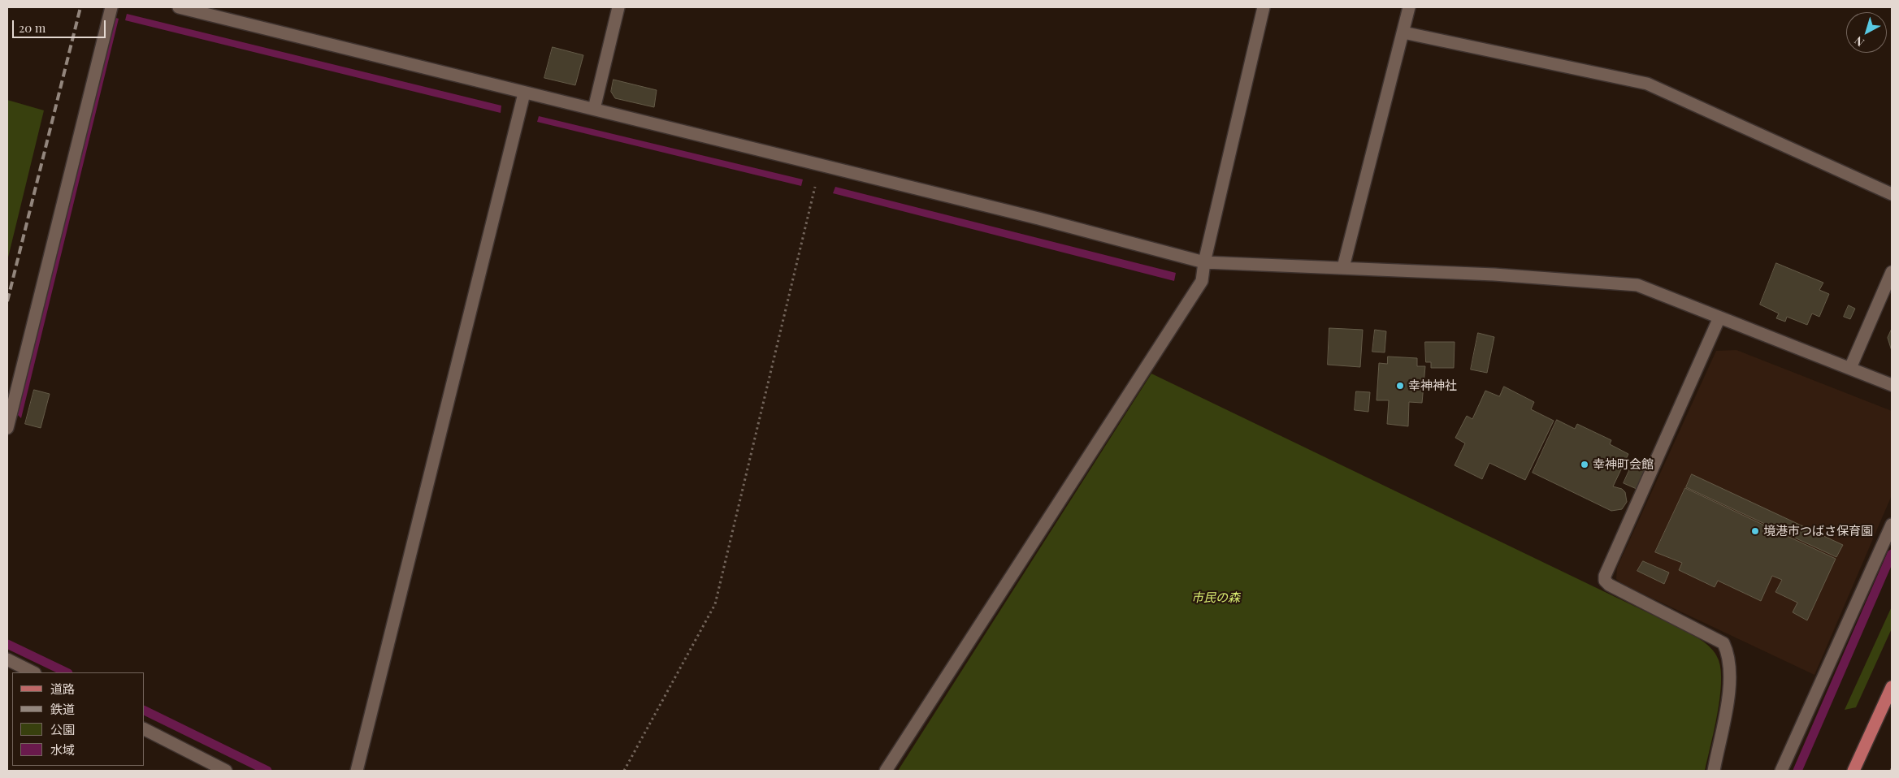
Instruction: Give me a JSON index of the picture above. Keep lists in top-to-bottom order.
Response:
{
  "parks": ["市民の森"],
  "places": ["幸神神社", "幸神町会館", "境港市つばさ保育園"],
  "legend": [
    "道路",
    "鉄道",
    "公園",
    "水域"
  ],
  "scale_bar": "20 m",
  "north": "bottom left"
}
